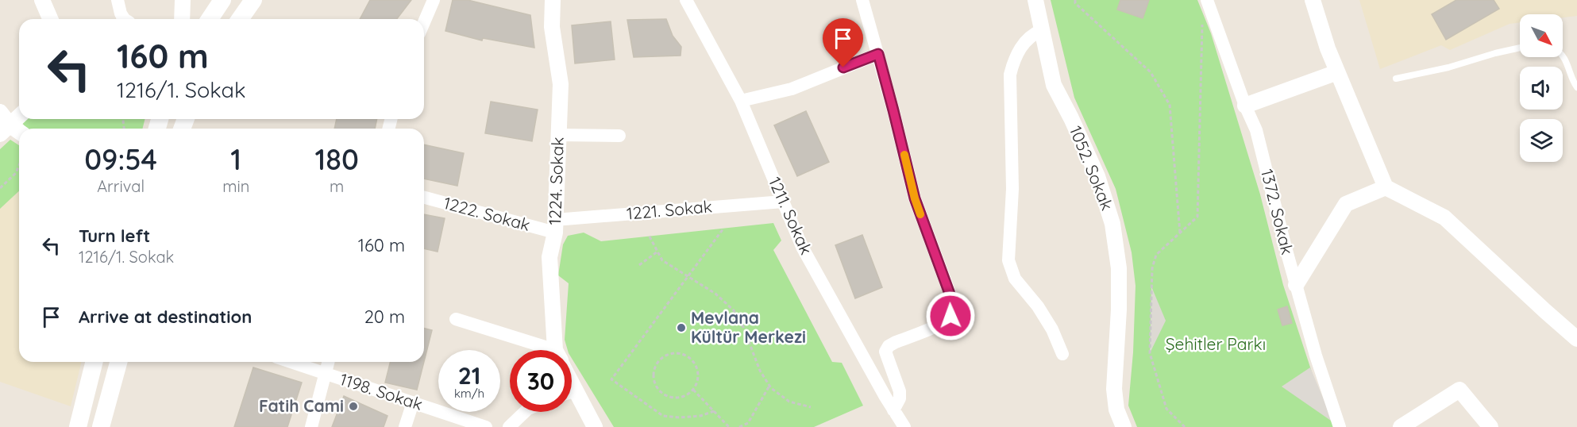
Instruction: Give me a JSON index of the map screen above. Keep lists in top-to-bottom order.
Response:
{
  "streets": {
    "street": [
      "1052. Sokak",
      "1224. Sokak",
      "1221. Sokak",
      "1372. Sokak",
      "1222. Sokak",
      "1211. Sokak",
      "1198. Sokak"
    ]
  },
  "crossings": [
    ["1224. Sokak", "1221. Sokak"],
    ["1224. Sokak", "1222. Sokak"],
    ["1221. Sokak", "1222. Sokak"],
    ["1221. Sokak", "1211. Sokak"]
  ],
  "parks": ["Şehitler Parkı"],
  "places": ["Mevlana Kültür Merkezi", "Fatih Cami"],
  "north": "bottom right",
  "page": {
    "turn": ["160 m", "1216/1. Sokak"],
    "eta": [
      "09:54",
      "Arrival",
      "1",
      "min",
      "180",
      "m"
    ],
    "list": [
      {
        "name": "Turn left",
        "note": "1216/1. Sokak",
        "value": "160 m"
      },
      {
        "name": "Arrive at destination",
        "value": "20 m"
      }
    ],
    "speed": "21 km/h",
    "limit": "30"
  }
}
